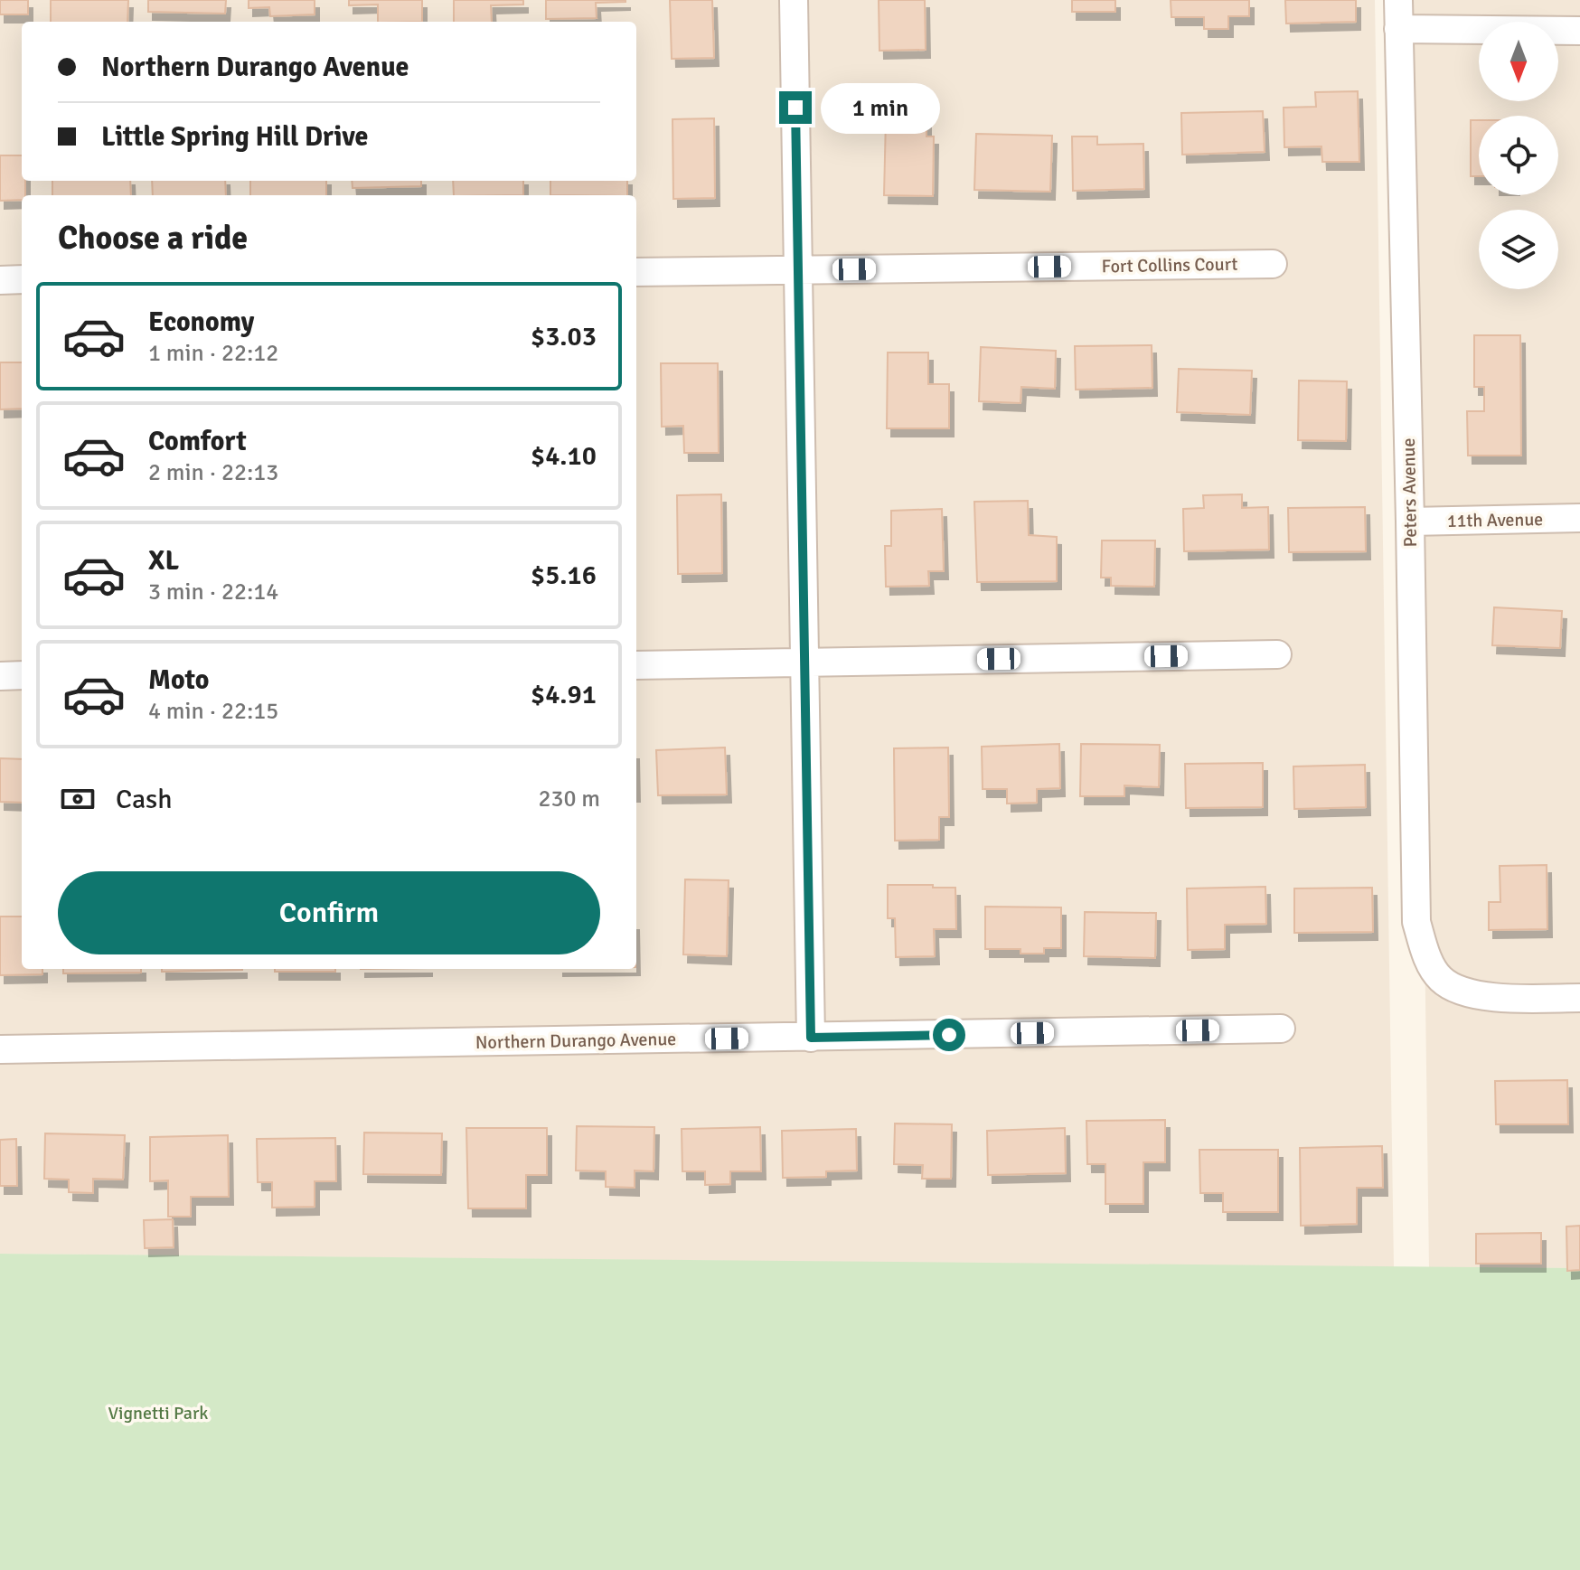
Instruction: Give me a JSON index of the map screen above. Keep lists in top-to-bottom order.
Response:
{
  "streets": {
    "street": [
      "Fort Collins Court",
      "Peters Avenue",
      "11th Avenue",
      "Northern Durango Avenue"
    ]
  },
  "crossings": [
    ["Peters Avenue", "11th Avenue"]
  ],
  "parks": ["Vignetti Park"],
  "north": "bottom",
  "page": {
    "banner": ["Northern Durango Avenue", "Little Spring Hill Drive"],
    "bubble": "1 min",
    "heading": "Choose a ride",
    "list": [
      {
        "name": "Economy",
        "note": "1 min · 22:12",
        "value": "$3.03"
      },
      {
        "name": "Comfort",
        "note": "2 min · 22:13",
        "value": "$4.10"
      },
      {
        "name": "XL",
        "note": "3 min · 22:14",
        "value": "$5.16"
      },
      {
        "name": "Moto",
        "note": "4 min · 22:15",
        "value": "$4.91"
      }
    ],
    "pay": ["Cash", "230 m"],
    "buttons": "Confirm"
  }
}
